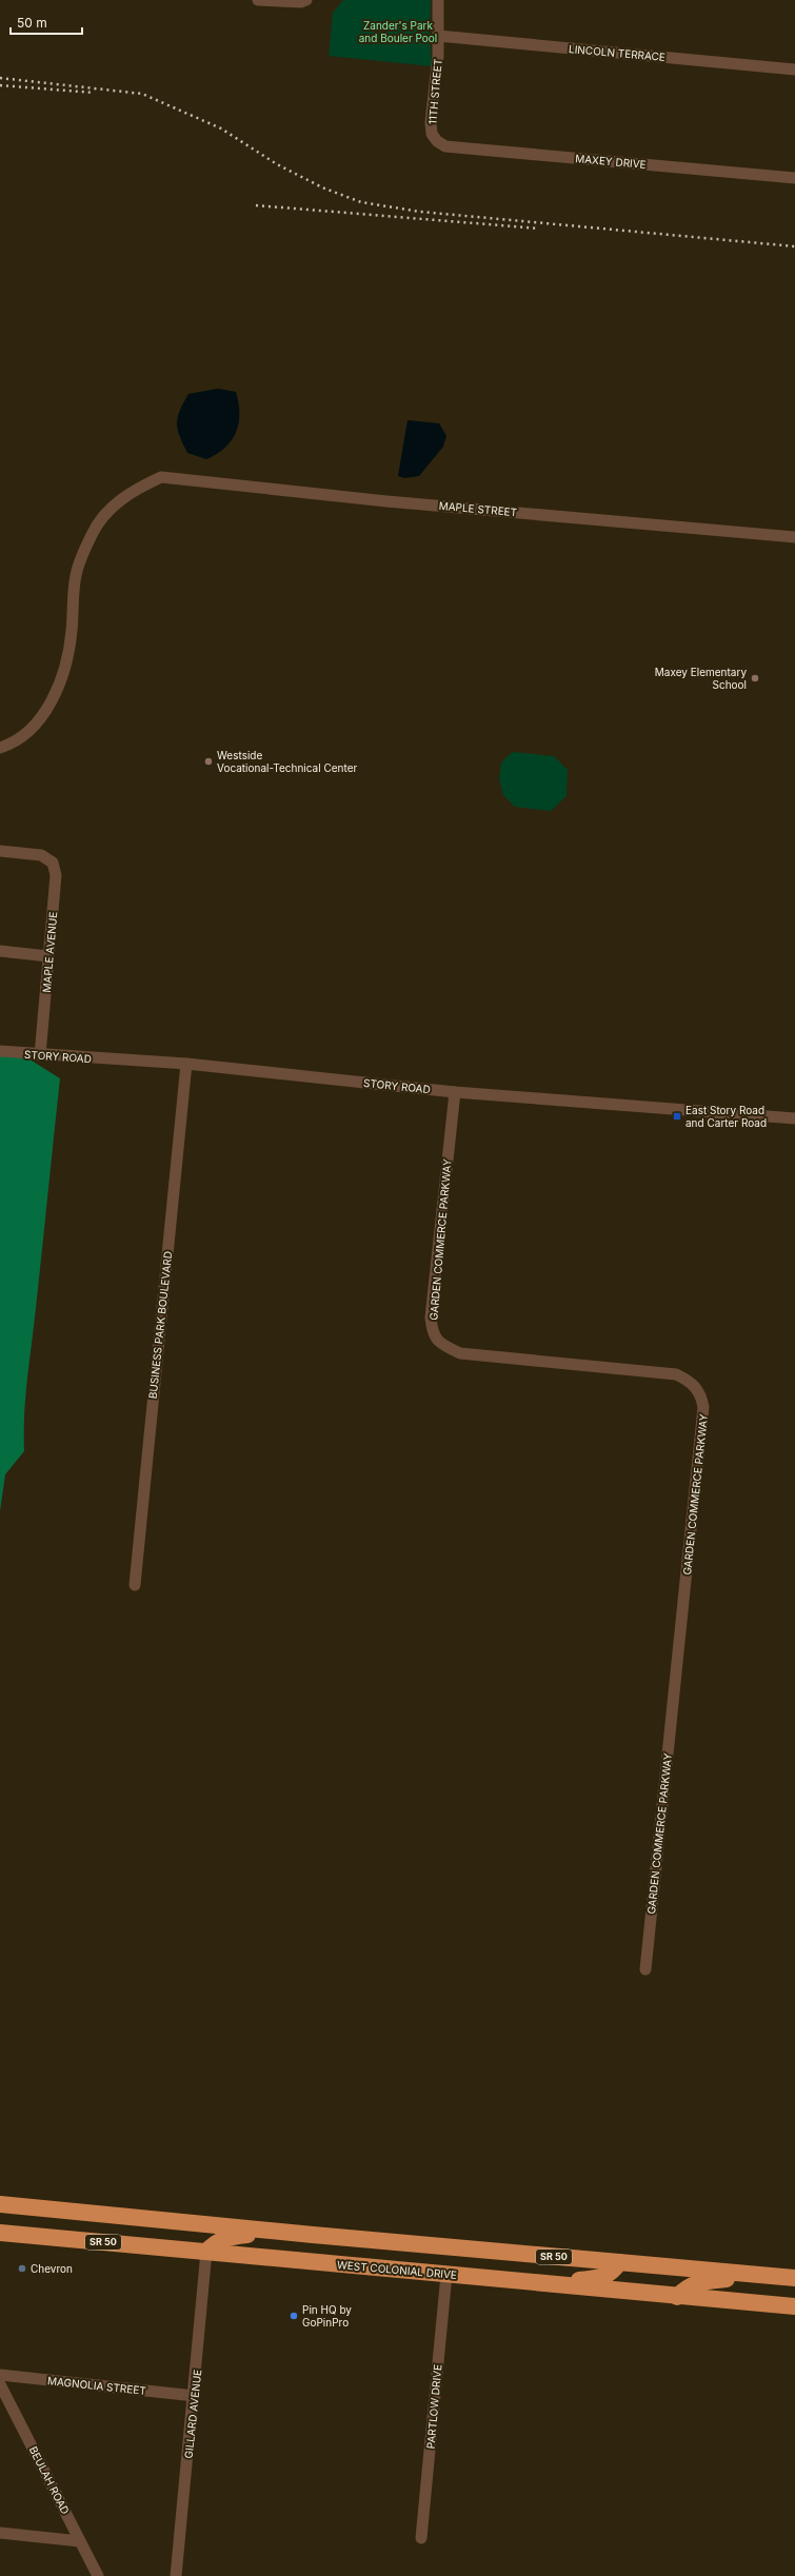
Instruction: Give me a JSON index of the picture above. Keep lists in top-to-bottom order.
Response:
{
  "streets": {
    "highway": ["SR 50", "WEST COLONIAL DRIVE"],
    "street": [
      "LINCOLN TERRACE",
      "11TH STREET",
      "MAXEY DRIVE",
      "MAPLE STREET",
      "MAPLE AVENUE",
      "STORY ROAD",
      "GARDEN COMMERCE PARKWAY",
      "BUSINESS PARK BOULEVARD",
      "MAGNOLIA STREET",
      "PARTLOW DRIVE",
      "GILLARD AVENUE",
      "BEULAH ROAD"
    ]
  },
  "crossings": [
    ["LINCOLN TERRACE", "11TH STREET"],
    ["11TH STREET", "MAXEY DRIVE"],
    ["MAPLE AVENUE", "STORY ROAD"],
    ["STORY ROAD", "GARDEN COMMERCE PARKWAY"],
    ["STORY ROAD", "BUSINESS PARK BOULEVARD"],
    ["WEST COLONIAL DRIVE", "PARTLOW DRIVE"],
    ["WEST COLONIAL DRIVE", "GILLARD AVENUE"],
    ["MAGNOLIA STREET", "GILLARD AVENUE"]
  ],
  "parks": ["Zander's Park and Bouler Pool"],
  "places": {
    "other": [
      "Maxey Elementary School",
      "Westside Vocational-Technical Center",
      "Chevron",
      "Pin HQ by GoPinPro"
    ],
    "transit": ["East Story Road and Carter Road"]
  },
  "scale_bar": "50 m"
}
